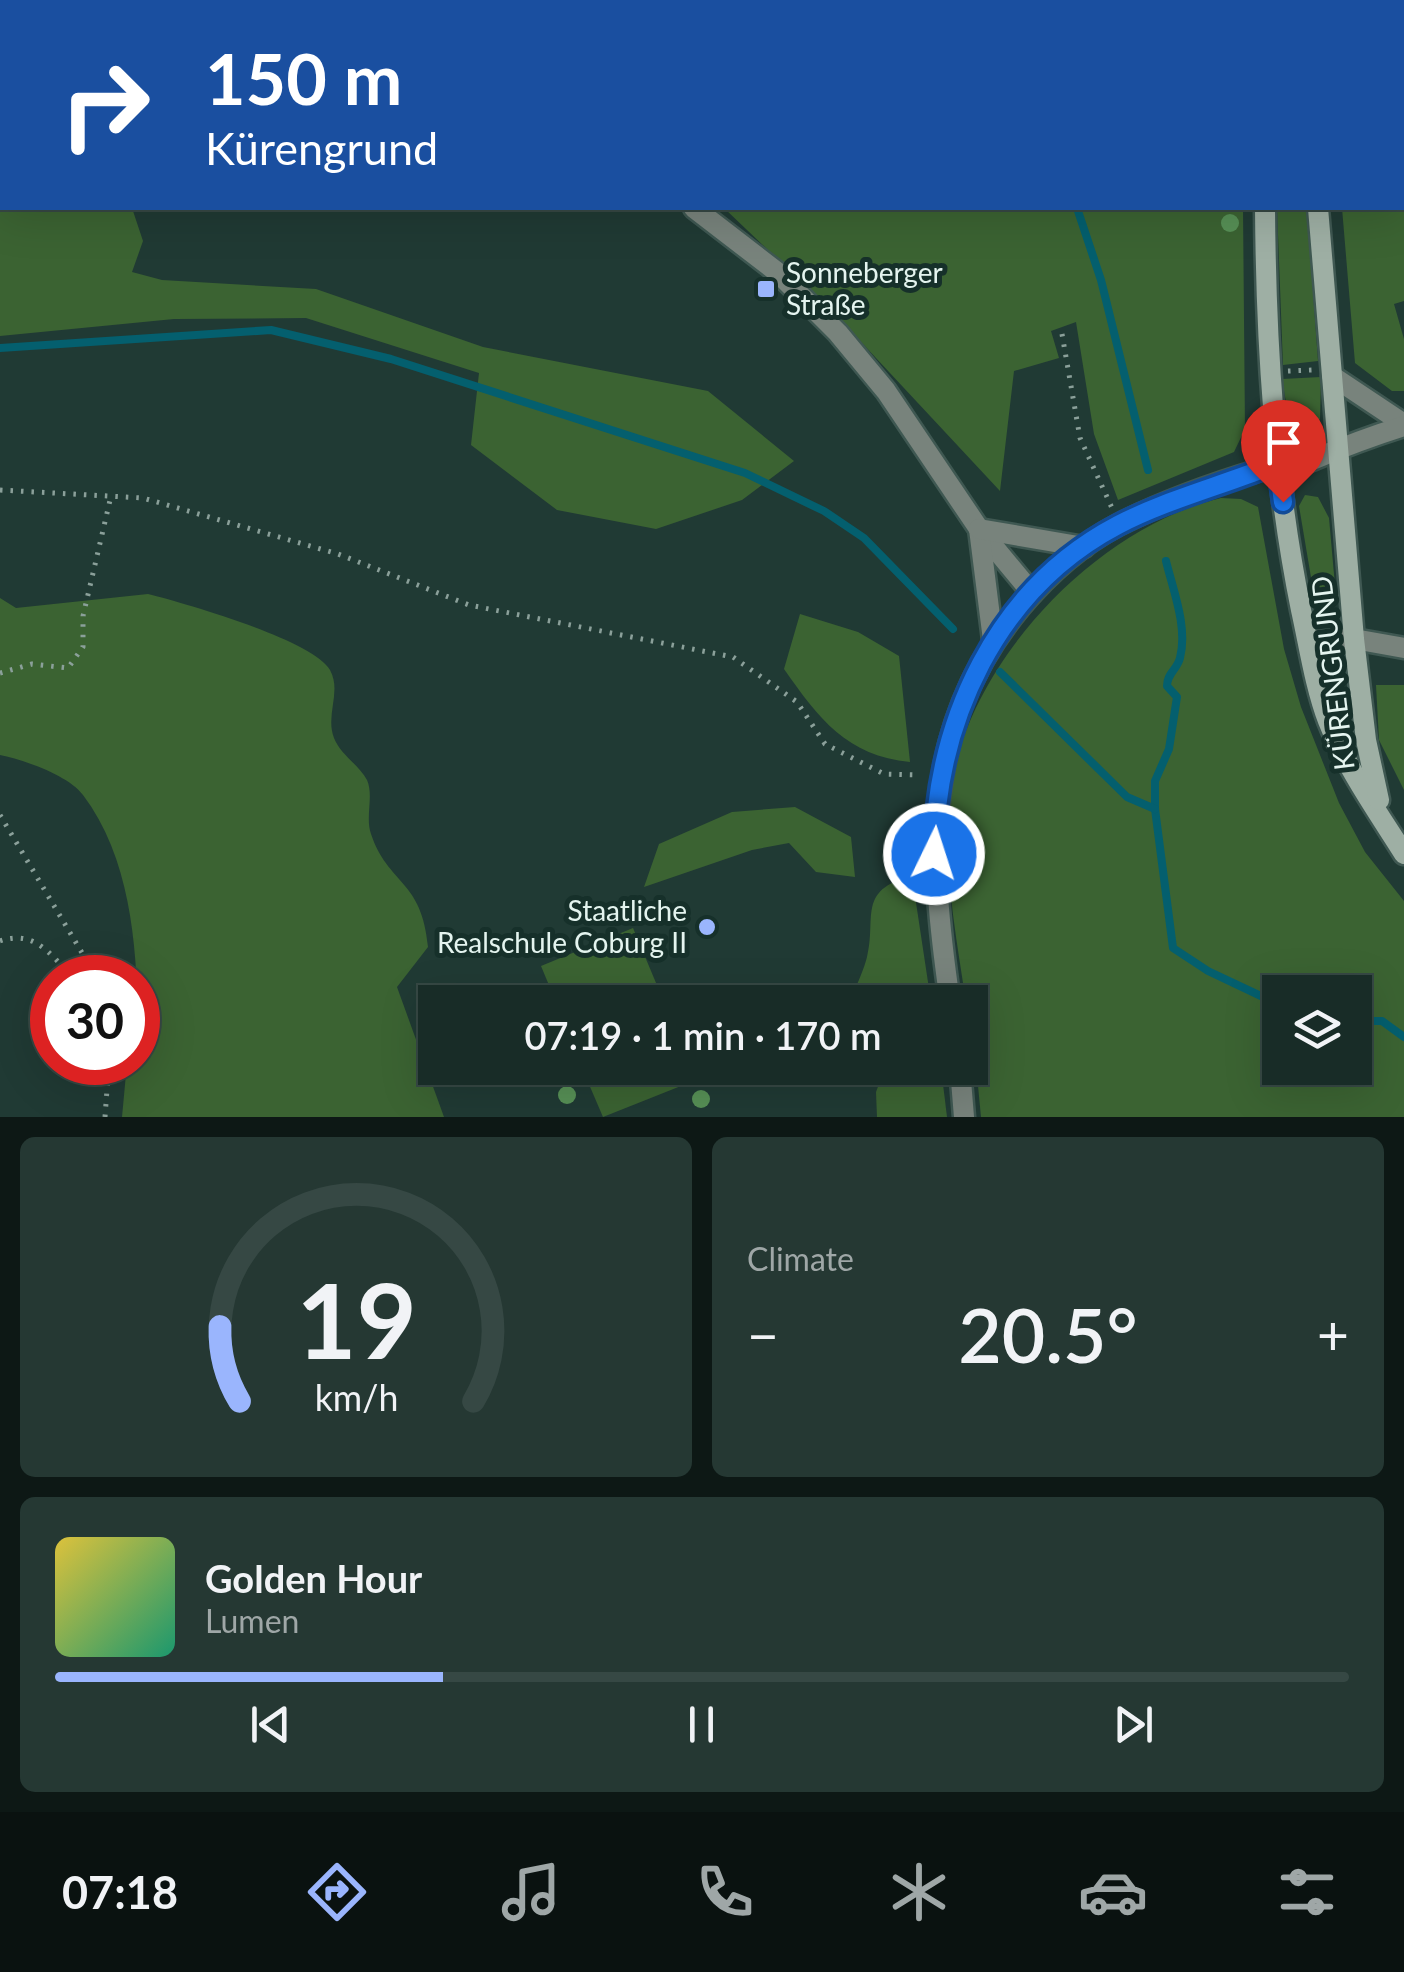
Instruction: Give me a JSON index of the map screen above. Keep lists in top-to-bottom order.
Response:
{
  "streets": {
    "main road": ["KÜRENGRUND"]
  },
  "places": {
    "transit": ["Sonneberger Straße"],
    "other": ["Staatliche Realschule Coburg II"]
  },
  "page": {
    "turn": ["150 m", "Kürengrund"],
    "limit": "30",
    "trip": "07:19 · 1 min · 170 m",
    "tile": "Climate",
    "heat": ["−", "20.5°", "+"],
    "song": ["Golden Hour", "Lumen"],
    "tabs": "07:18",
    "gauge": ["19", "km/h"]
  }
}
